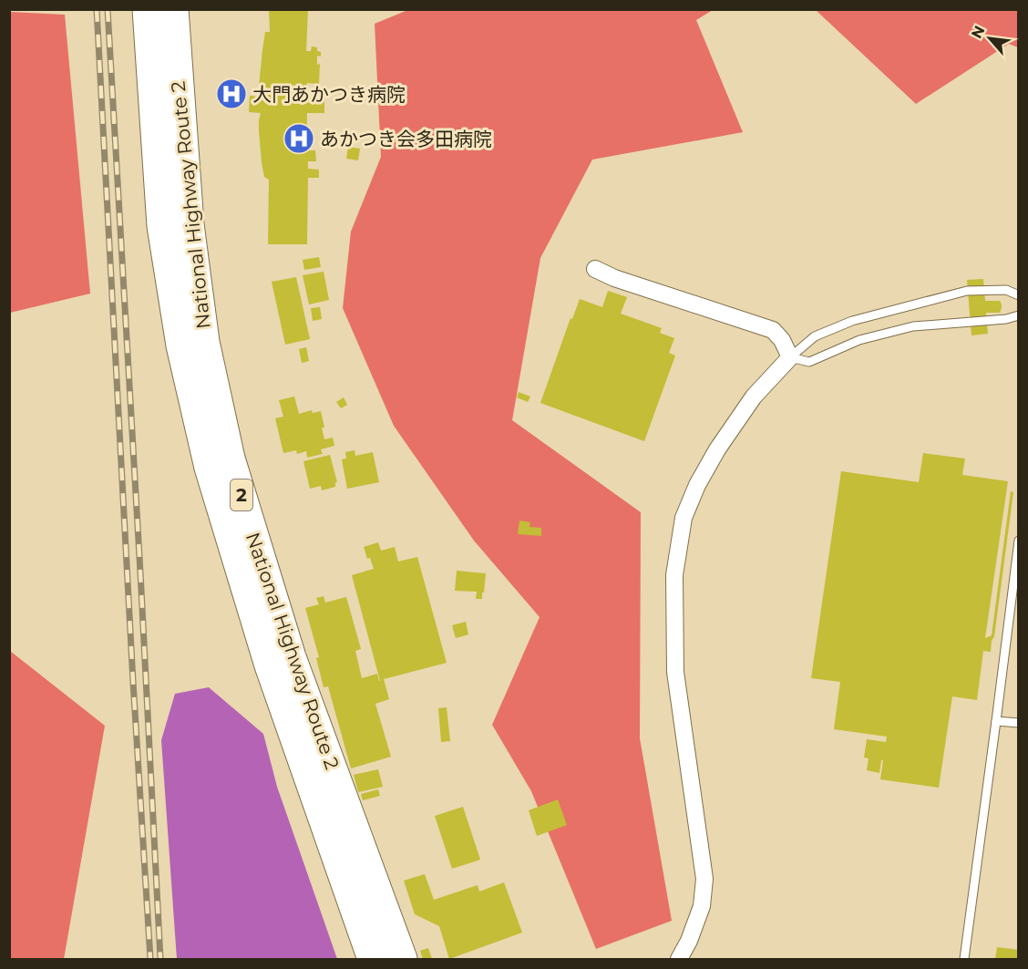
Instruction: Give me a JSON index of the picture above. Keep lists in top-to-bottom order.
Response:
{
  "streets": {
    "highway": ["National Highway Route 2", "2"]
  },
  "places": {
    "hospital": ["大門あかつき病院", "あかつき会多田病院"]
  },
  "north": "top left"
}
